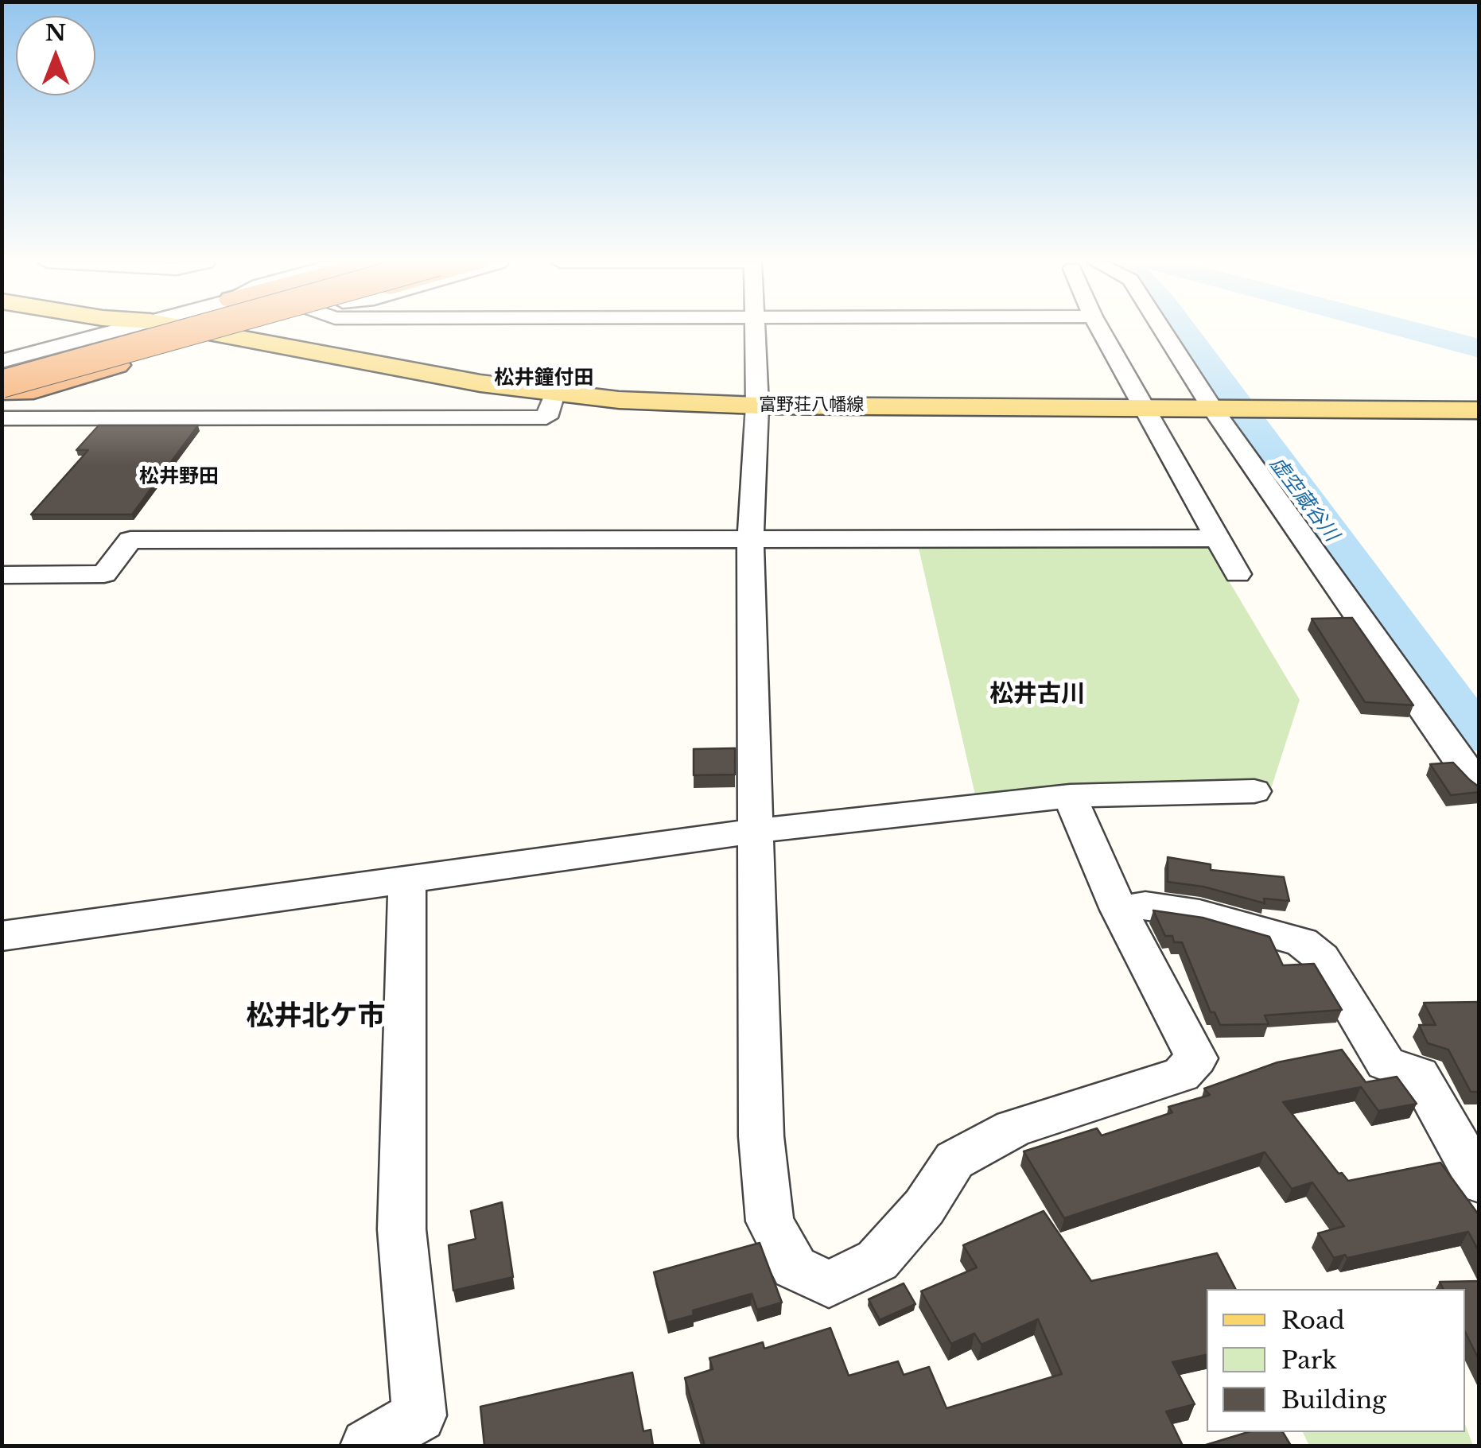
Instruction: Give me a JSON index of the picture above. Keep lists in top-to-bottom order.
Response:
{
  "streets": {
    "main road": ["富野荘八幡線"]
  },
  "districts": [
    "松井鐘付田",
    "松井野田",
    "松井古川",
    "松井北ケ市"
  ],
  "water": ["虚空蔵谷川"],
  "legend": ["Road", "Park", "Building"],
  "north": "top"
}
